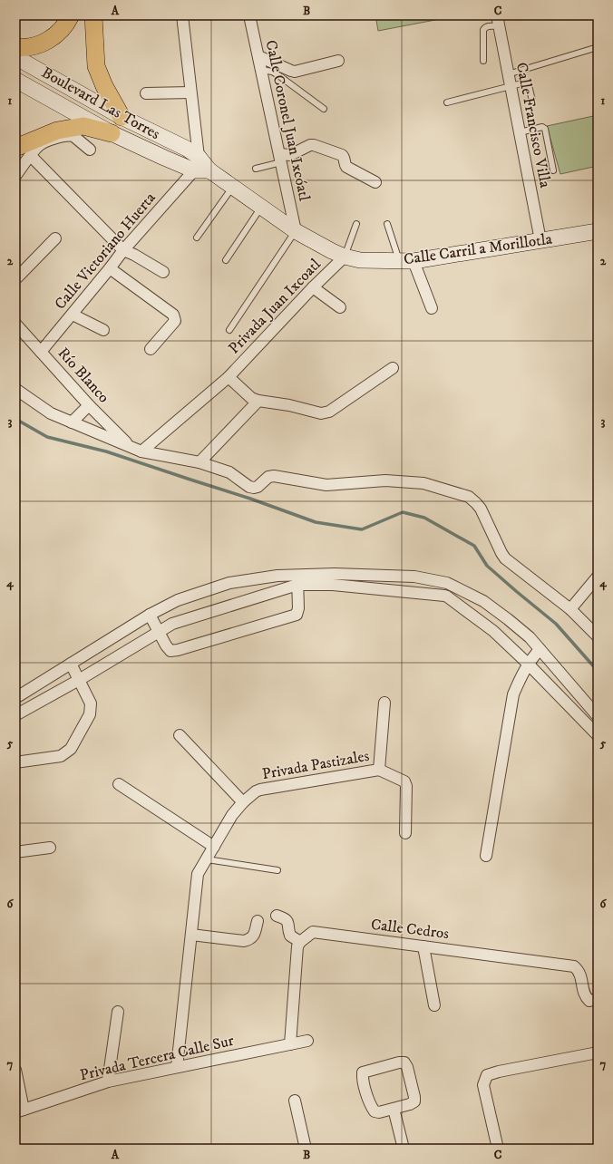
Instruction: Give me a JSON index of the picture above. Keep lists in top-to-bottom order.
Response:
{
  "streets": {
    "street": [
      "Boulevard Las Torres",
      "Calle Coronel Juan Ixcóatl",
      "Calle Francisco Villa",
      "Calle Carril a Morillotla",
      "Calle Victoriano Huerta",
      "Privada Juan Ixcoatl",
      "Río Blanco",
      "Privada Pastizales",
      "Calle Cedros",
      "Privada Tercera Calle Sur"
    ]
  },
  "crossings": [
    ["Boulevard Las Torres", "Calle Carril a Morillotla"],
    ["Boulevard Las Torres", "Calle Victoriano Huerta"],
    ["Calle Coronel Juan Ixcóatl", "Calle Carril a Morillotla"],
    ["Calle Francisco Villa", "Calle Carril a Morillotla"],
    ["Calle Carril a Morillotla", "Calle Victoriano Huerta"],
    ["Calle Carril a Morillotla", "Privada Juan Ixcoatl"],
    ["Calle Victoriano Huerta", "Río Blanco"],
    ["Privada Pastizales", "Privada Tercera Calle Sur"]
  ],
  "grid": {
    "columns": ["A", "B", "C"],
    "rows": [
      "1",
      "2",
      "3",
      "4",
      "5",
      "6",
      "7"
    ]
  }
}
